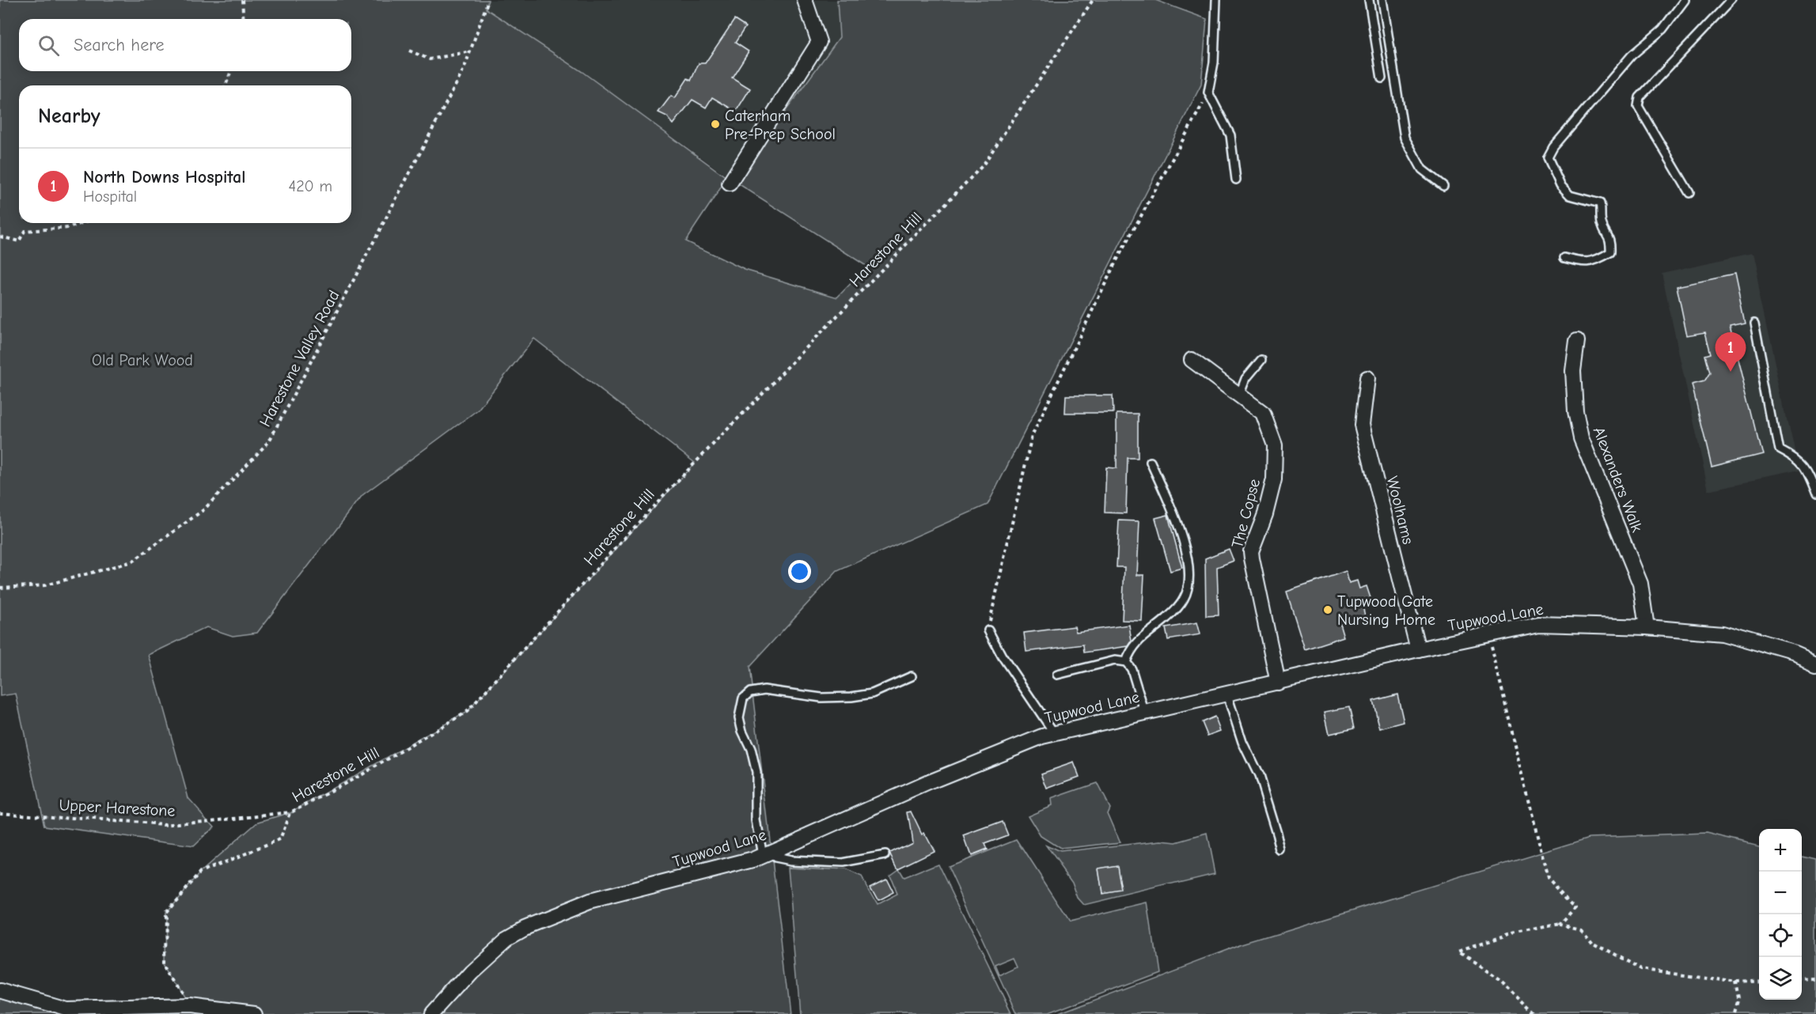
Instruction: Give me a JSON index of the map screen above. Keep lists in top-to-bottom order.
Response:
{
  "streets": {
    "street": [
      "Alexanders Walk",
      "Woolhams",
      "The Copse",
      "Tupwood Lane"
    ],
    "path": ["Harestone Hill", "Harestone Valley Road", "Upper Harestone"]
  },
  "crossings": [
    ["Harestone Hill", "Upper Harestone"],
    ["Alexanders Walk", "Tupwood Lane"],
    ["Woolhams", "Tupwood Lane"],
    ["The Copse", "Tupwood Lane"]
  ],
  "parks": ["Old Park Wood"],
  "places": ["Caterham Pre-Prep School", "Tupwood Gate Nursing Home"],
  "page": {
    "search": "Search here",
    "heading": "Nearby",
    "list": [
      {
        "mark": "1",
        "name": "North Downs Hospital",
        "note": "Hospital",
        "value": "420 m"
      }
    ],
    "pins": "1",
    "map_buttons": ["+", "−"]
  }
}
